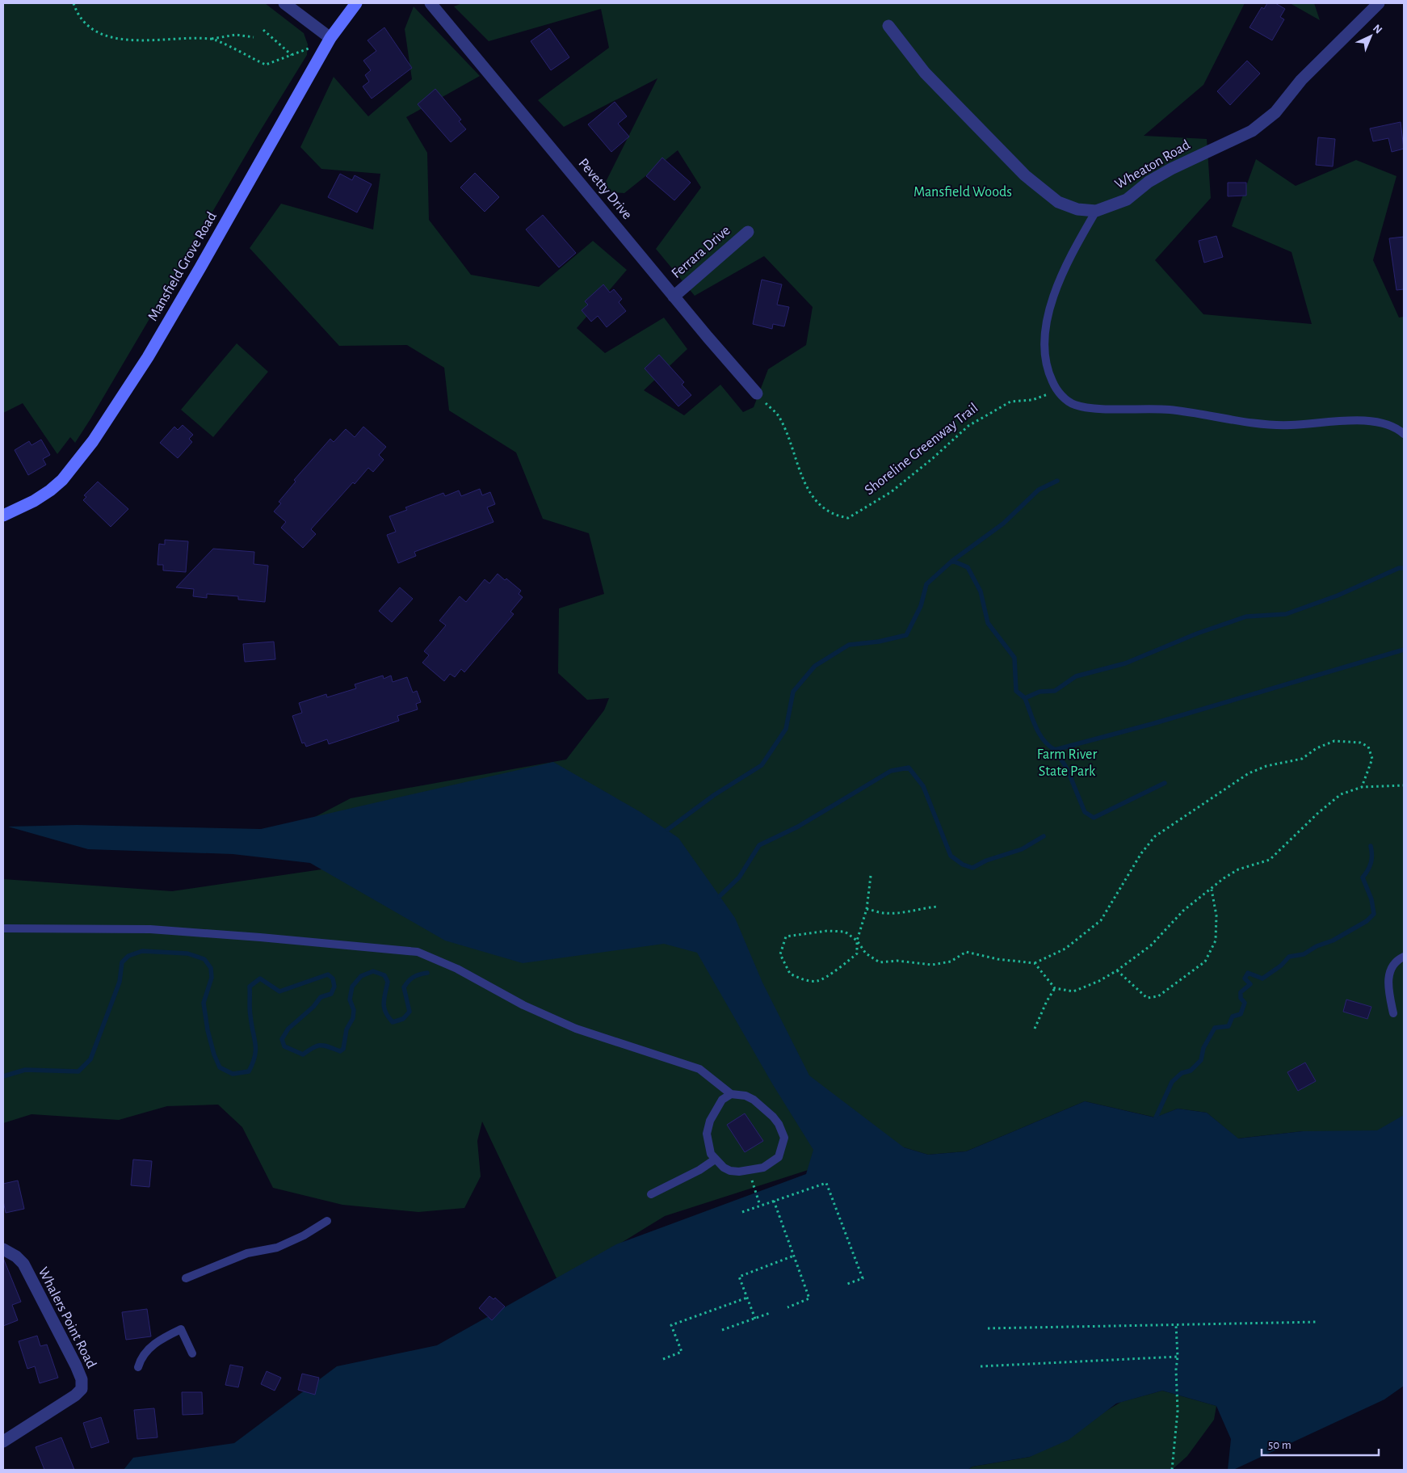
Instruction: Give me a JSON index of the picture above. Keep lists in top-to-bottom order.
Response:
{
  "streets": {
    "street": [
      "Wheaton Road",
      "Pevetty Drive",
      "Ferrara Drive",
      "Mansfield Grove Road",
      "Whalers Point Road"
    ],
    "path": ["Shoreline Greenway Trail"]
  },
  "crossings": [
    ["Pevetty Drive", "Ferrara Drive"],
    ["Pevetty Drive", "Shoreline Greenway Trail"]
  ],
  "parks": ["Mansfield Woods", "Farm River State Park"],
  "scale_bar": "50 m",
  "north": "top right"
}
